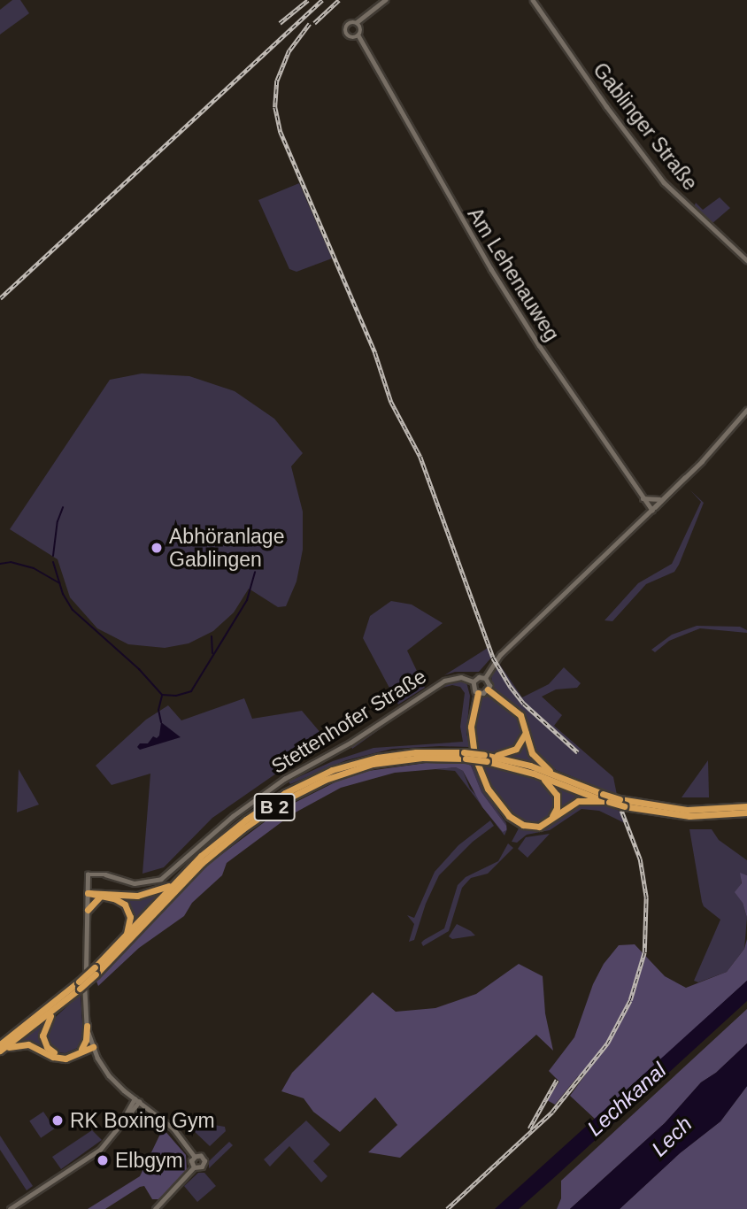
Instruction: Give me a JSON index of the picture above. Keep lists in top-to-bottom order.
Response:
{
  "streets": {
    "highway": ["B 2"],
    "street": ["Gablinger Straße", "Am Lehenauweg", "Stettenhofer Straße"]
  },
  "crossings": [
    ["Stettenhofer Straße", "B 2"]
  ],
  "water": ["Lechkanal", "Lech"],
  "places": ["Abhöranlage Gablingen", "RK Boxing Gym", "Elbgym"]
}
